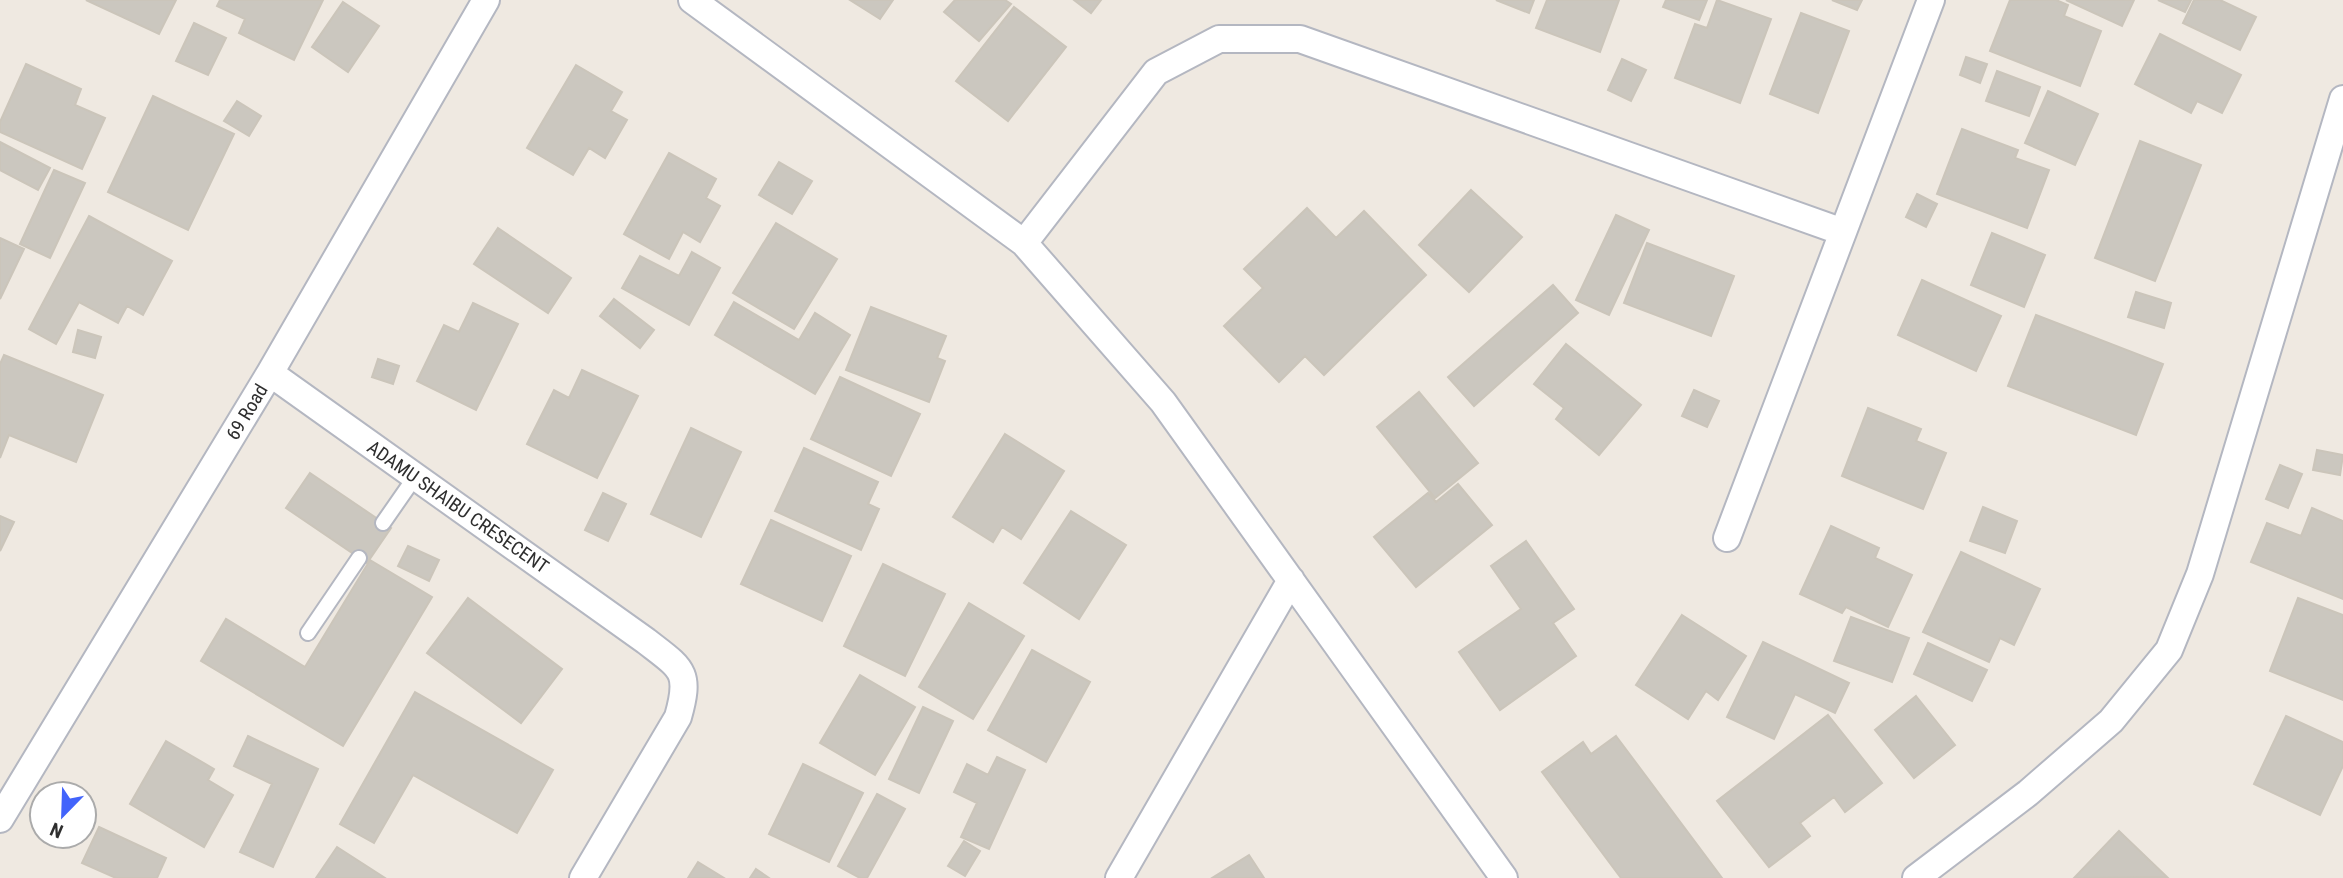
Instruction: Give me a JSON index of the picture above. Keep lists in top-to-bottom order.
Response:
{
  "streets": {
    "street": ["69 Road", "ADAMU SHAIBU CRESECENT"]
  },
  "crossings": [
    ["69 Road", "ADAMU SHAIBU CRESECENT"]
  ],
  "north": "bottom left"
}
